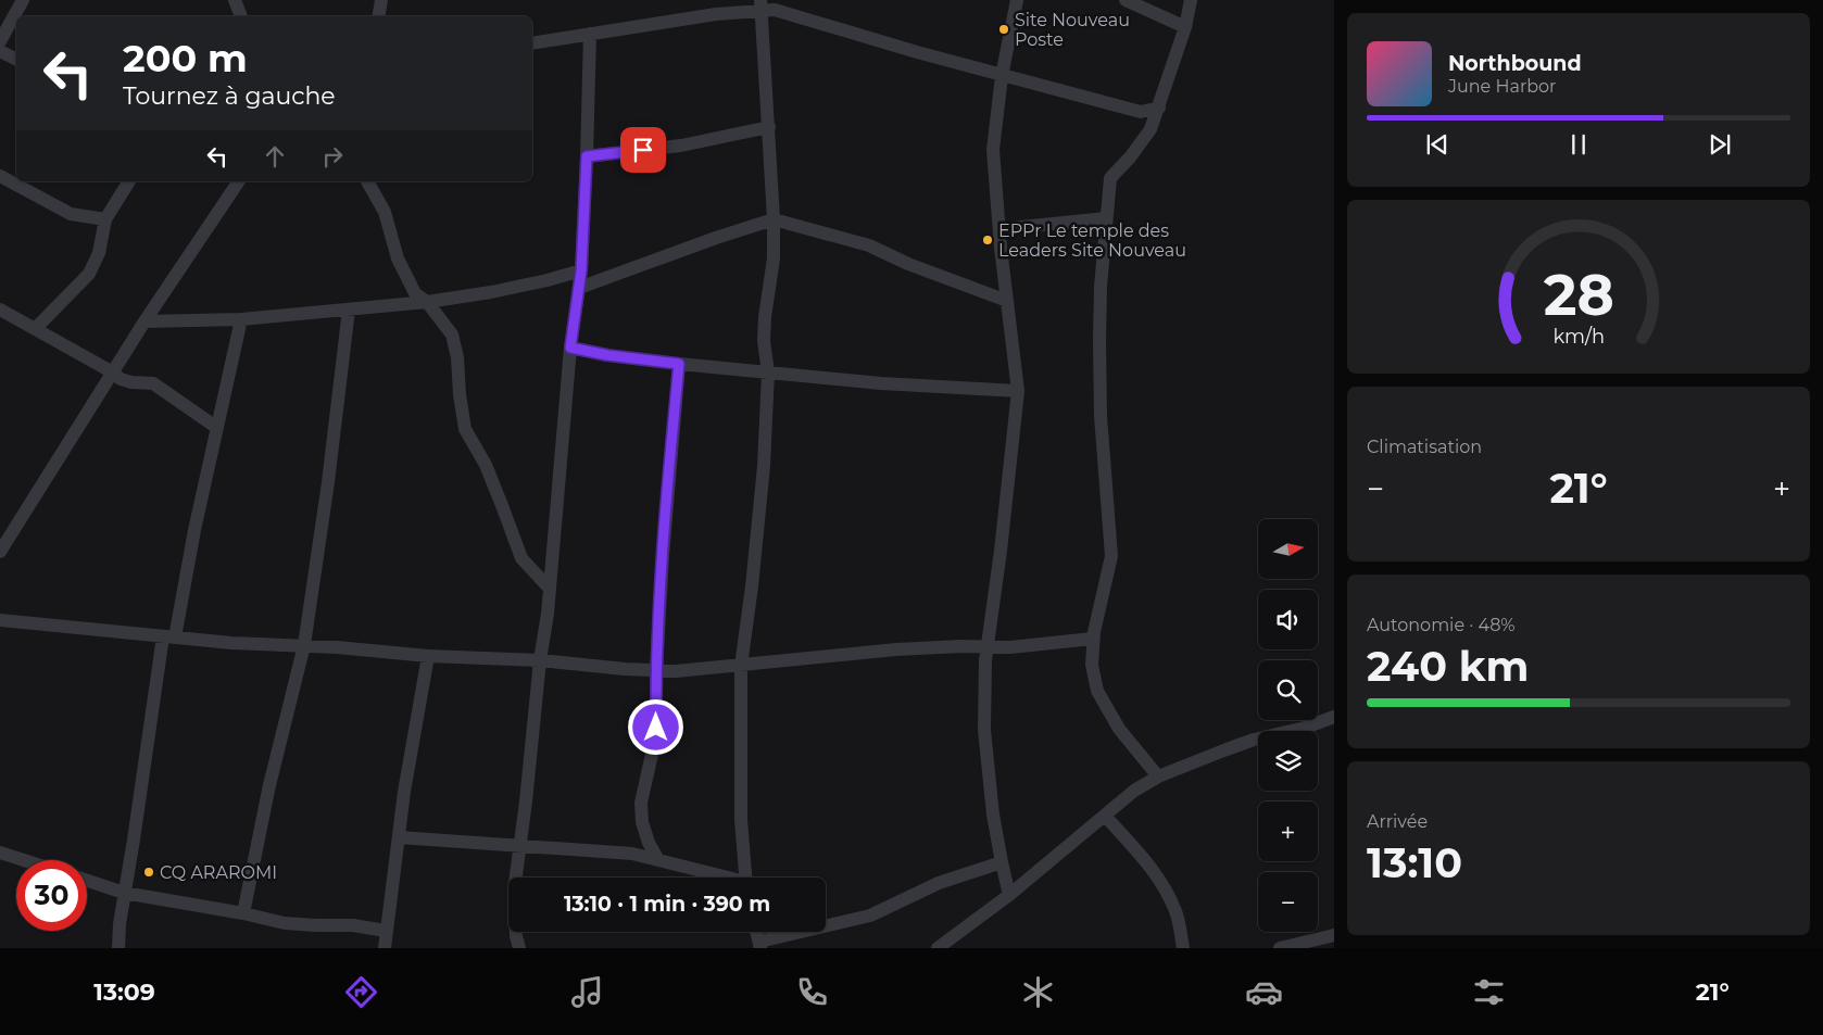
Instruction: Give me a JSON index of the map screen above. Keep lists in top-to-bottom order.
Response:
{
  "places": ["Site Nouveau Poste", "EPPr Le temple des Leaders Site Nouveau", "CQ ARAROMI"],
  "north": "right",
  "page": {
    "turn": ["200 m", "Tournez à gauche"],
    "song": ["Northbound", "June Harbor"],
    "tile": [
      "Climatisation",
      ["Autonomie · 48%", "240 km"],
      ["Arrivée", "13:10"]
    ],
    "heat": ["−", "21°", "+"],
    "map_buttons": ["+", "−"],
    "limit": "30",
    "trip": "13:10 · 1 min · 390 m",
    "tabs": ["13:09", "21°"],
    "gauge": ["28", "km/h"]
  }
}
